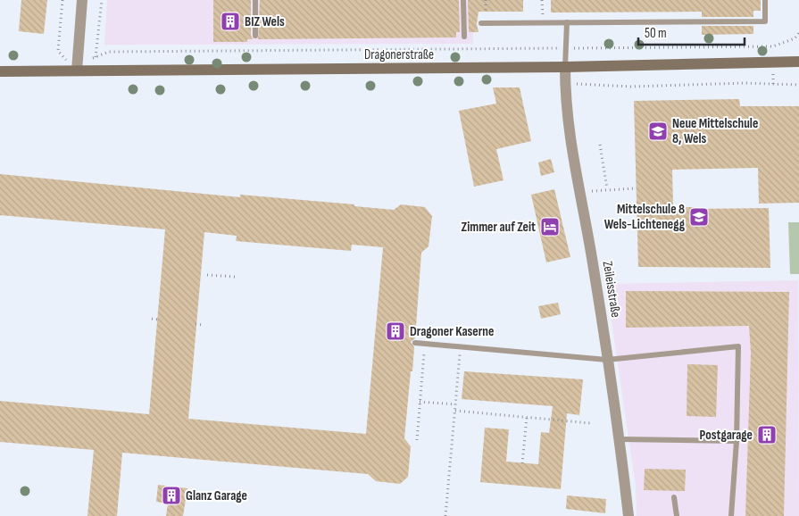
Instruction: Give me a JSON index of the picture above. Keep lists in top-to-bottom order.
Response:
{
  "streets": {
    "main road": ["Dragonerstraße"],
    "street": ["Zeileisstraße"]
  },
  "crossings": [
    ["Dragonerstraße", "Zeileisstraße"]
  ],
  "places": {
    "building": [
      "BIZ Wels",
      "Dragoner Kaserne",
      "Postgarage",
      "Glanz Garage"
    ],
    "school or university": ["Neue Mittelschule 8, Wels", "Mittelschule 8 Wels-Lichtenegg"],
    "hotel": ["Zimmer auf Zeit"]
  },
  "scale_bar": "50 m"
}
